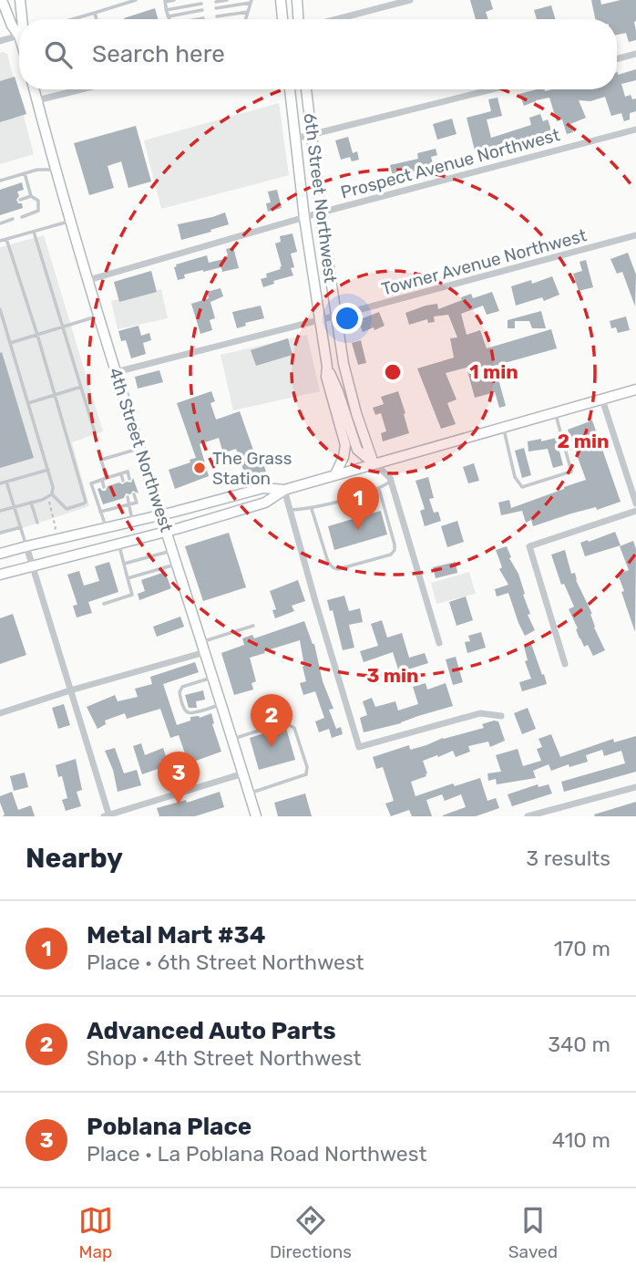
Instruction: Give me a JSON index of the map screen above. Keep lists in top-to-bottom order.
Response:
{
  "streets": {
    "main road": ["6th Street Northwest", "4th Street Northwest"],
    "street": ["Prospect Avenue Northwest", "Towner Avenue Northwest"]
  },
  "crossings": [
    ["Prospect Avenue Northwest", "6th Street Northwest"],
    ["Prospect Avenue Northwest", "4th Street Northwest"],
    ["6th Street Northwest", "Towner Avenue Northwest"],
    ["Towner Avenue Northwest", "4th Street Northwest"]
  ],
  "places": ["The Grass Station"],
  "page": {
    "search": "Search here",
    "pins": ["1", "2", "3"],
    "heading": ["Nearby", "3 results"],
    "list": [
      {
        "mark": "1",
        "name": "Metal Mart #34",
        "note": "Place · 6th Street Northwest",
        "value": "170 m"
      },
      {
        "mark": "2",
        "name": "Advanced Auto Parts",
        "note": "Shop · 4th Street Northwest",
        "value": "340 m"
      },
      {
        "mark": "3",
        "name": "Poblana Place",
        "note": "Place · La Poblana Road Northwest",
        "value": "410 m"
      }
    ],
    "nav": ["Map", "Directions", "Saved"]
  },
  "rings": ["1 min", "2 min", "3 min"]
}
